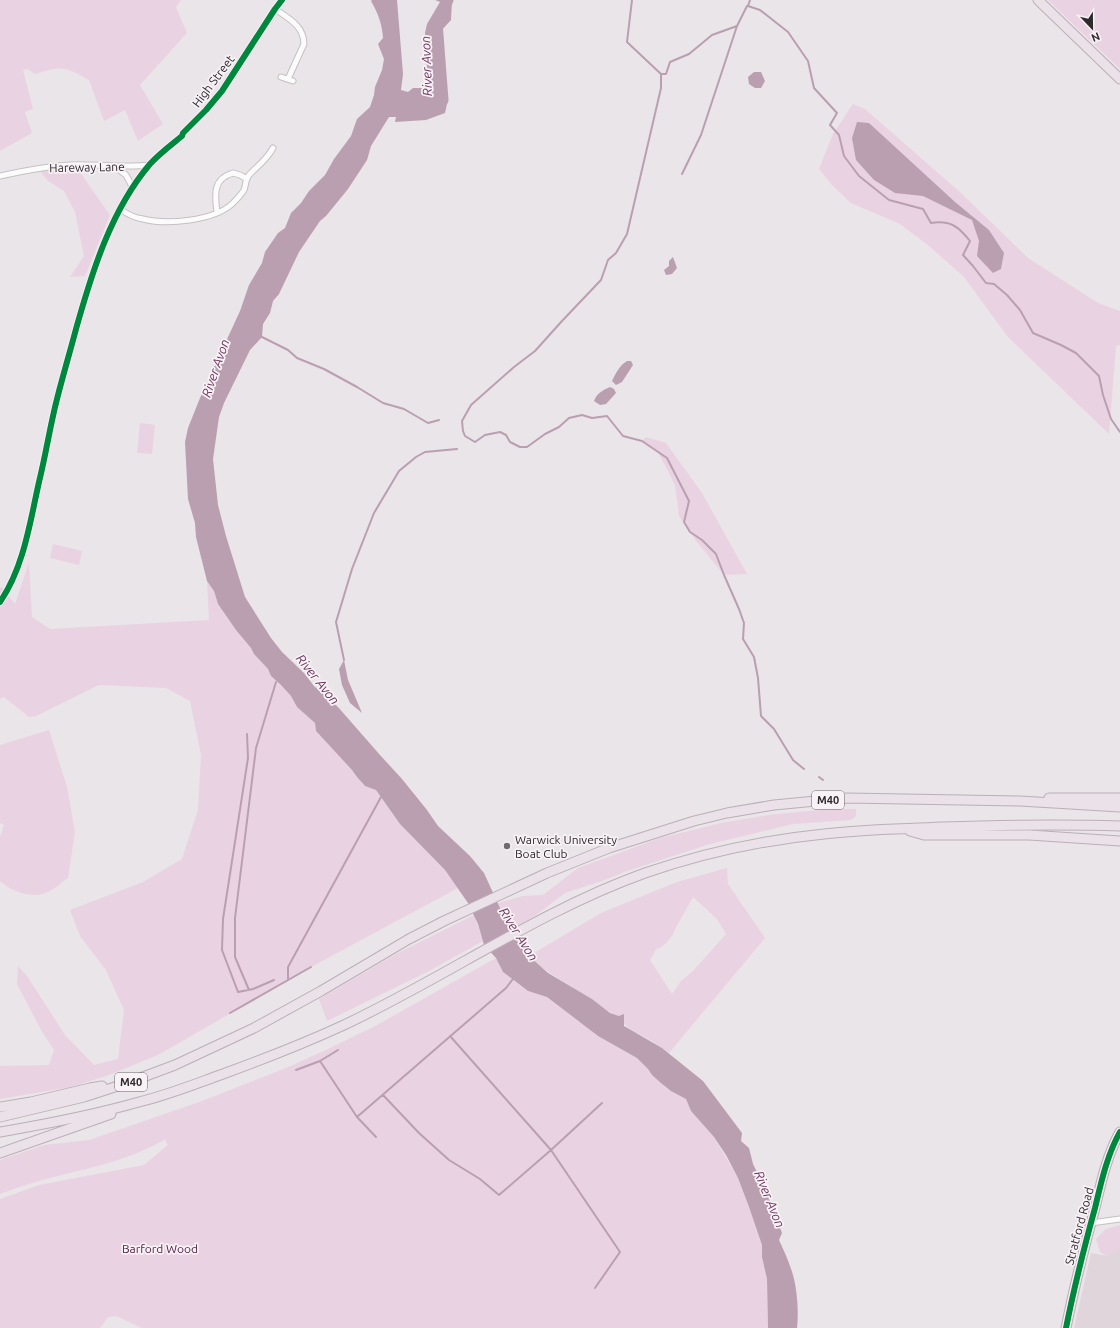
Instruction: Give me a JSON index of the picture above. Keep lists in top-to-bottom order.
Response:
{
  "streets": {
    "highway": ["M40", "Stratford Road"],
    "street": ["High Street", "Hareway Lane"]
  },
  "crossings": [
    ["High Street", "Hareway Lane"]
  ],
  "water": ["River Avon"],
  "parks": ["Barford Wood"],
  "places": ["Warwick University Boat Club"],
  "north": "bottom"
}
